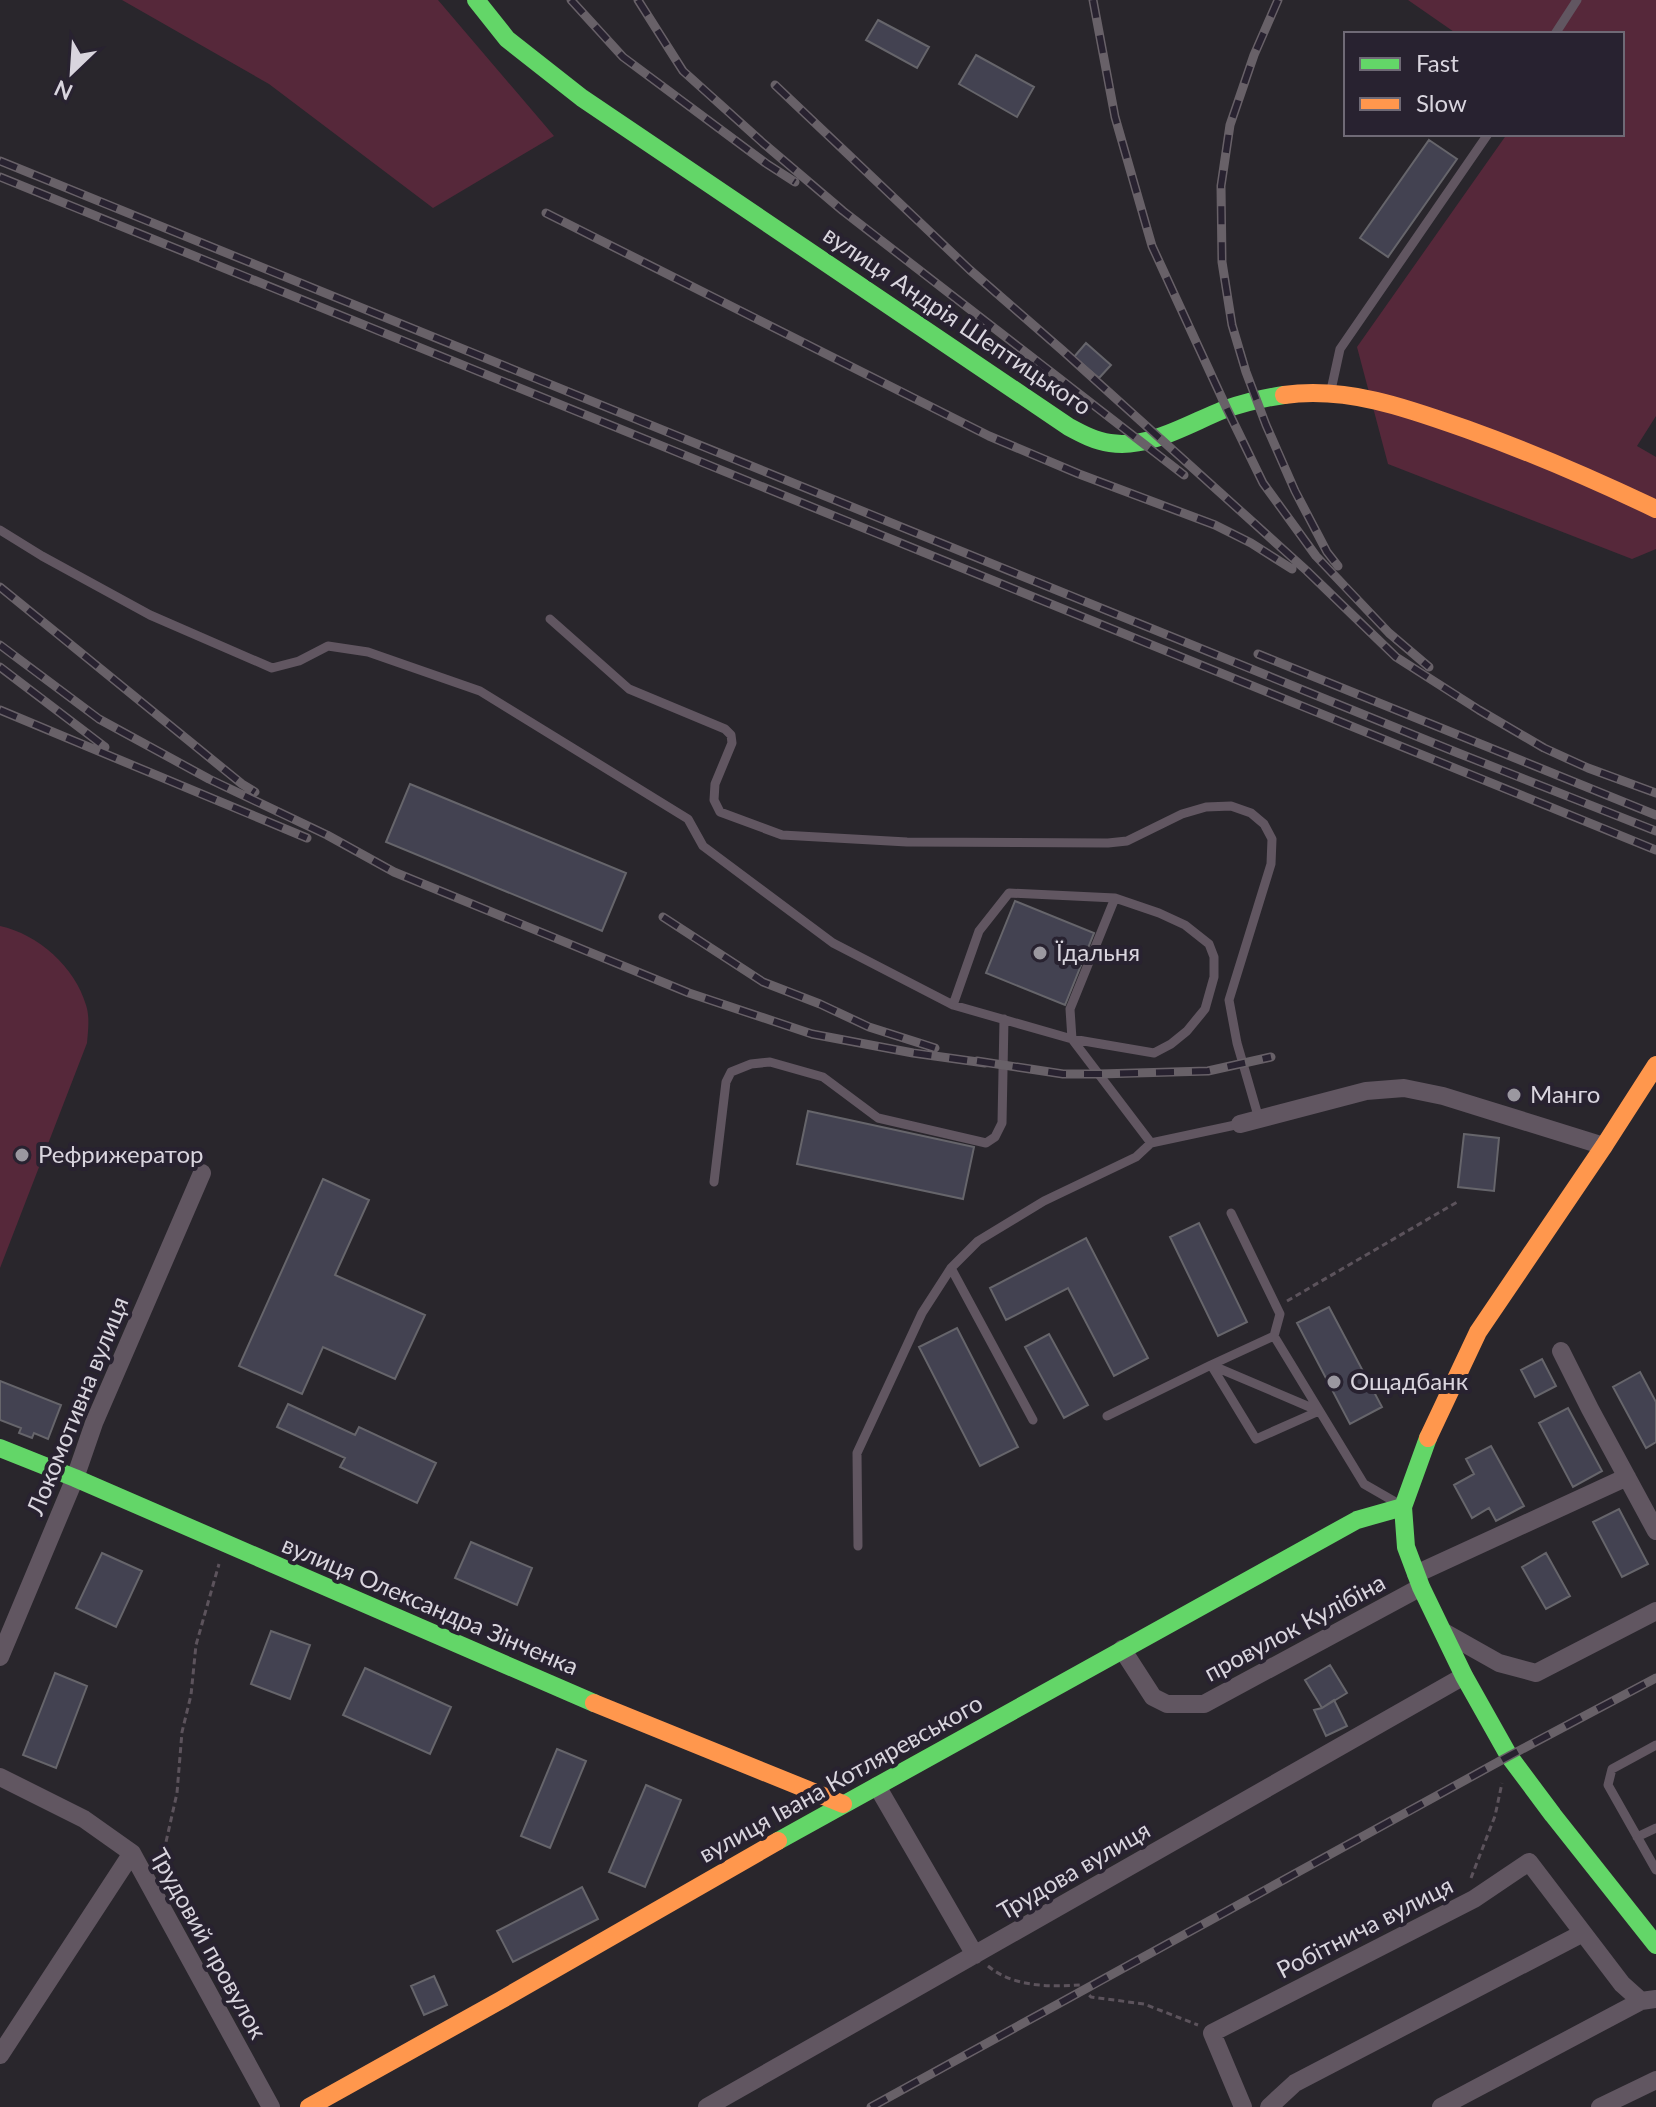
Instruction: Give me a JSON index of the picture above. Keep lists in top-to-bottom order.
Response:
{
  "streets": {
    "main road": ["вулиця Андрія Шептицького", "вулиця Олександра Зінченка", "вулиця Івана Котляревського"],
    "street": [
      "Локомотивна вулиця",
      "провулок Кулібіна",
      "Трудова вулиця",
      "Робітнича вулиця",
      "Трудовий провулок"
    ]
  },
  "crossings": [
    ["Локомотивна вулиця", "вулиця Олександра Зінченка"],
    ["вулиця Олександра Зінченка", "вулиця Івана Котляревського"],
    ["провулок Кулібіна", "вулиця Івана Котляревського"]
  ],
  "places": [
    "Їдальня",
    "Манго",
    "Рефрижератор",
    "Ощадбанк"
  ],
  "legend": ["Fast", "Slow"],
  "north": "bottom left"
}
